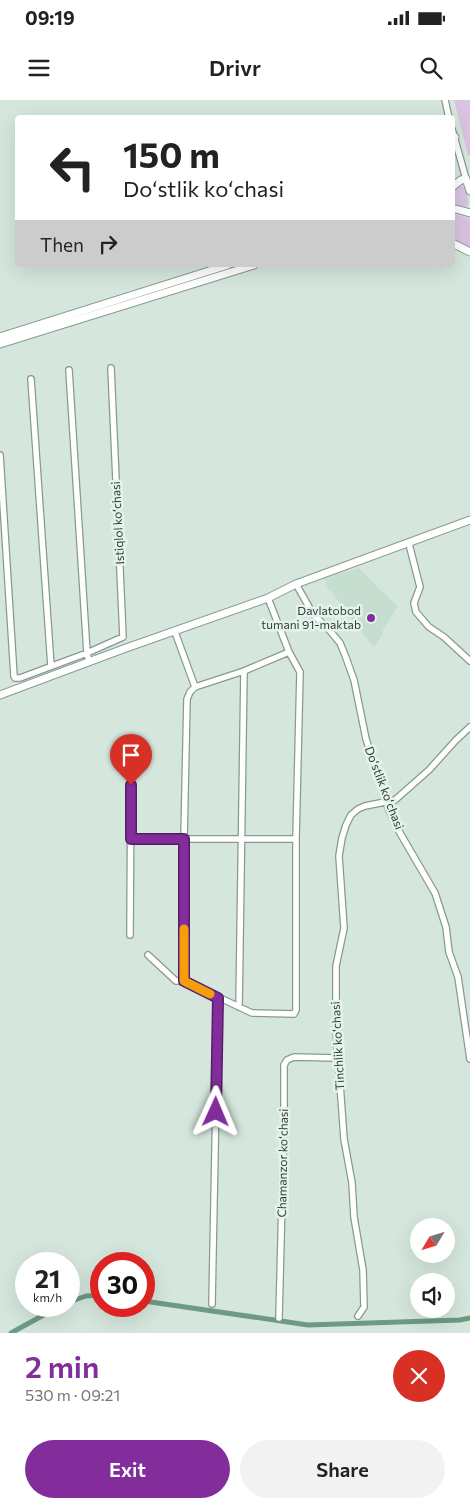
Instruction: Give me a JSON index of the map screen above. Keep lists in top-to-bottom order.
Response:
{
  "streets": {
    "street": [
      "Istiqlol koʻchasi",
      "Doʻstlik koʻchasi",
      "Tinchlik koʻchasi",
      "Chamanzor koʻchasi"
    ]
  },
  "crossings": [
    ["Doʻstlik koʻchasi", "Tinchlik koʻchasi"],
    ["Tinchlik koʻchasi", "Chamanzor koʻchasi"]
  ],
  "places": ["Davlatobod tumani 91-maktab"],
  "north": "bottom left",
  "page": {
    "status": "09:19",
    "header": "Drivr",
    "turn": ["150 m", "Doʻstlik koʻchasi"],
    "then": "Then",
    "speed": "21 km/h",
    "limit": "30",
    "heading": ["2 min", "530 m · 09:21"],
    "buttons": ["Exit", "Share"]
  }
}
